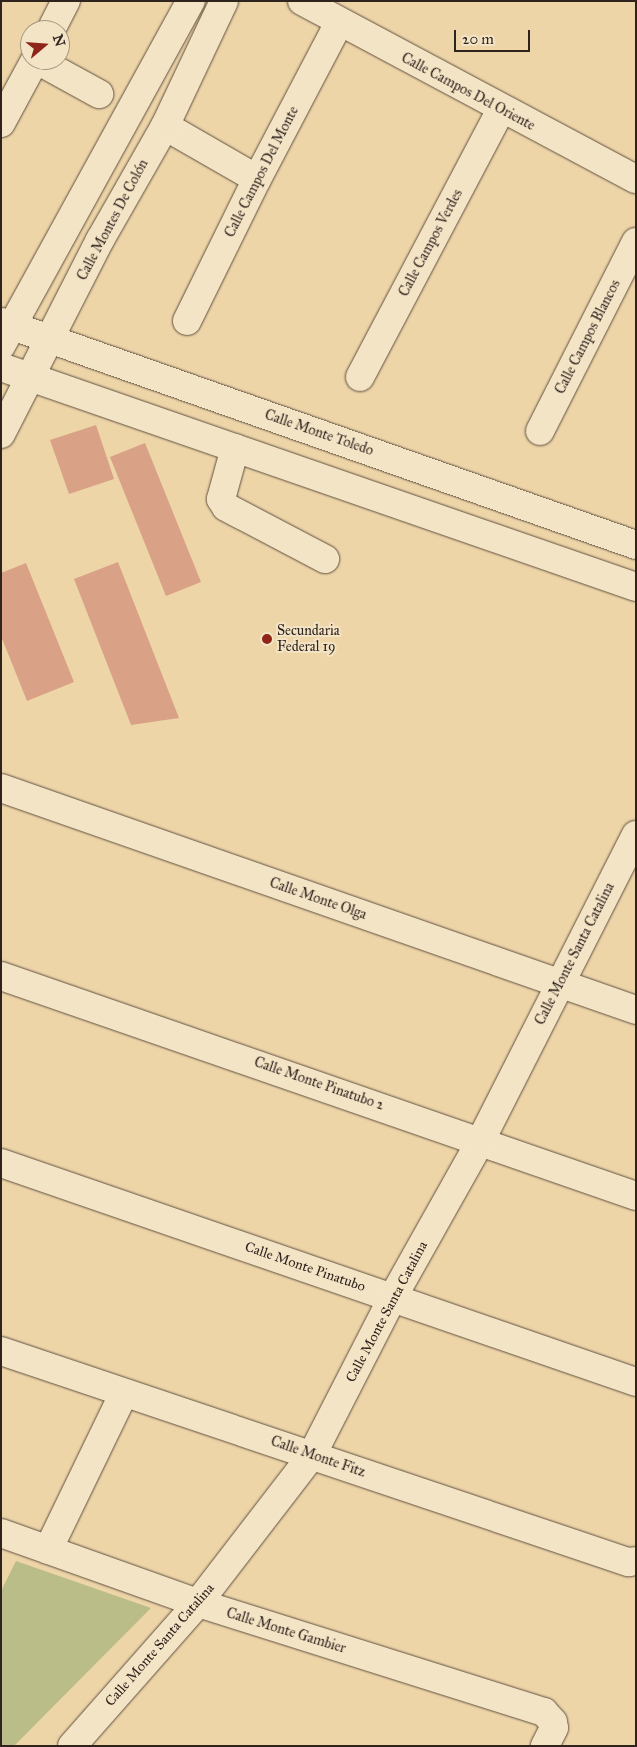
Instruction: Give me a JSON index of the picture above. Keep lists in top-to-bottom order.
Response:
{
  "streets": {
    "street": [
      "Calle Campos Del Oriente",
      "Calle Campos Del Monte",
      "Calle Montes De Colón",
      "Calle Campos Verdes",
      "Calle Campos Blancos",
      "Calle Monte Toledo",
      "Calle Monte Olga",
      "Calle Monte Santa Catalina",
      "Calle Monte Pinatubo 2",
      "Calle Monte Pinatubo",
      "Calle Monte Fitz",
      "Calle Monte Gambier"
    ]
  },
  "crossings": [
    ["Calle Campos Del Oriente", "Calle Campos Del Monte"],
    ["Calle Campos Del Oriente", "Calle Campos Verdes"],
    ["Calle Montes De Colón", "Calle Monte Toledo"],
    ["Calle Monte Olga", "Calle Monte Santa Catalina"],
    ["Calle Monte Santa Catalina", "Calle Monte Pinatubo 2"],
    ["Calle Monte Santa Catalina", "Calle Monte Pinatubo"],
    ["Calle Monte Santa Catalina", "Calle Monte Fitz"],
    ["Calle Monte Santa Catalina", "Calle Monte Gambier"]
  ],
  "places": ["Secundaria Federal 19"],
  "scale_bar": "20 m",
  "north": "right"
}
